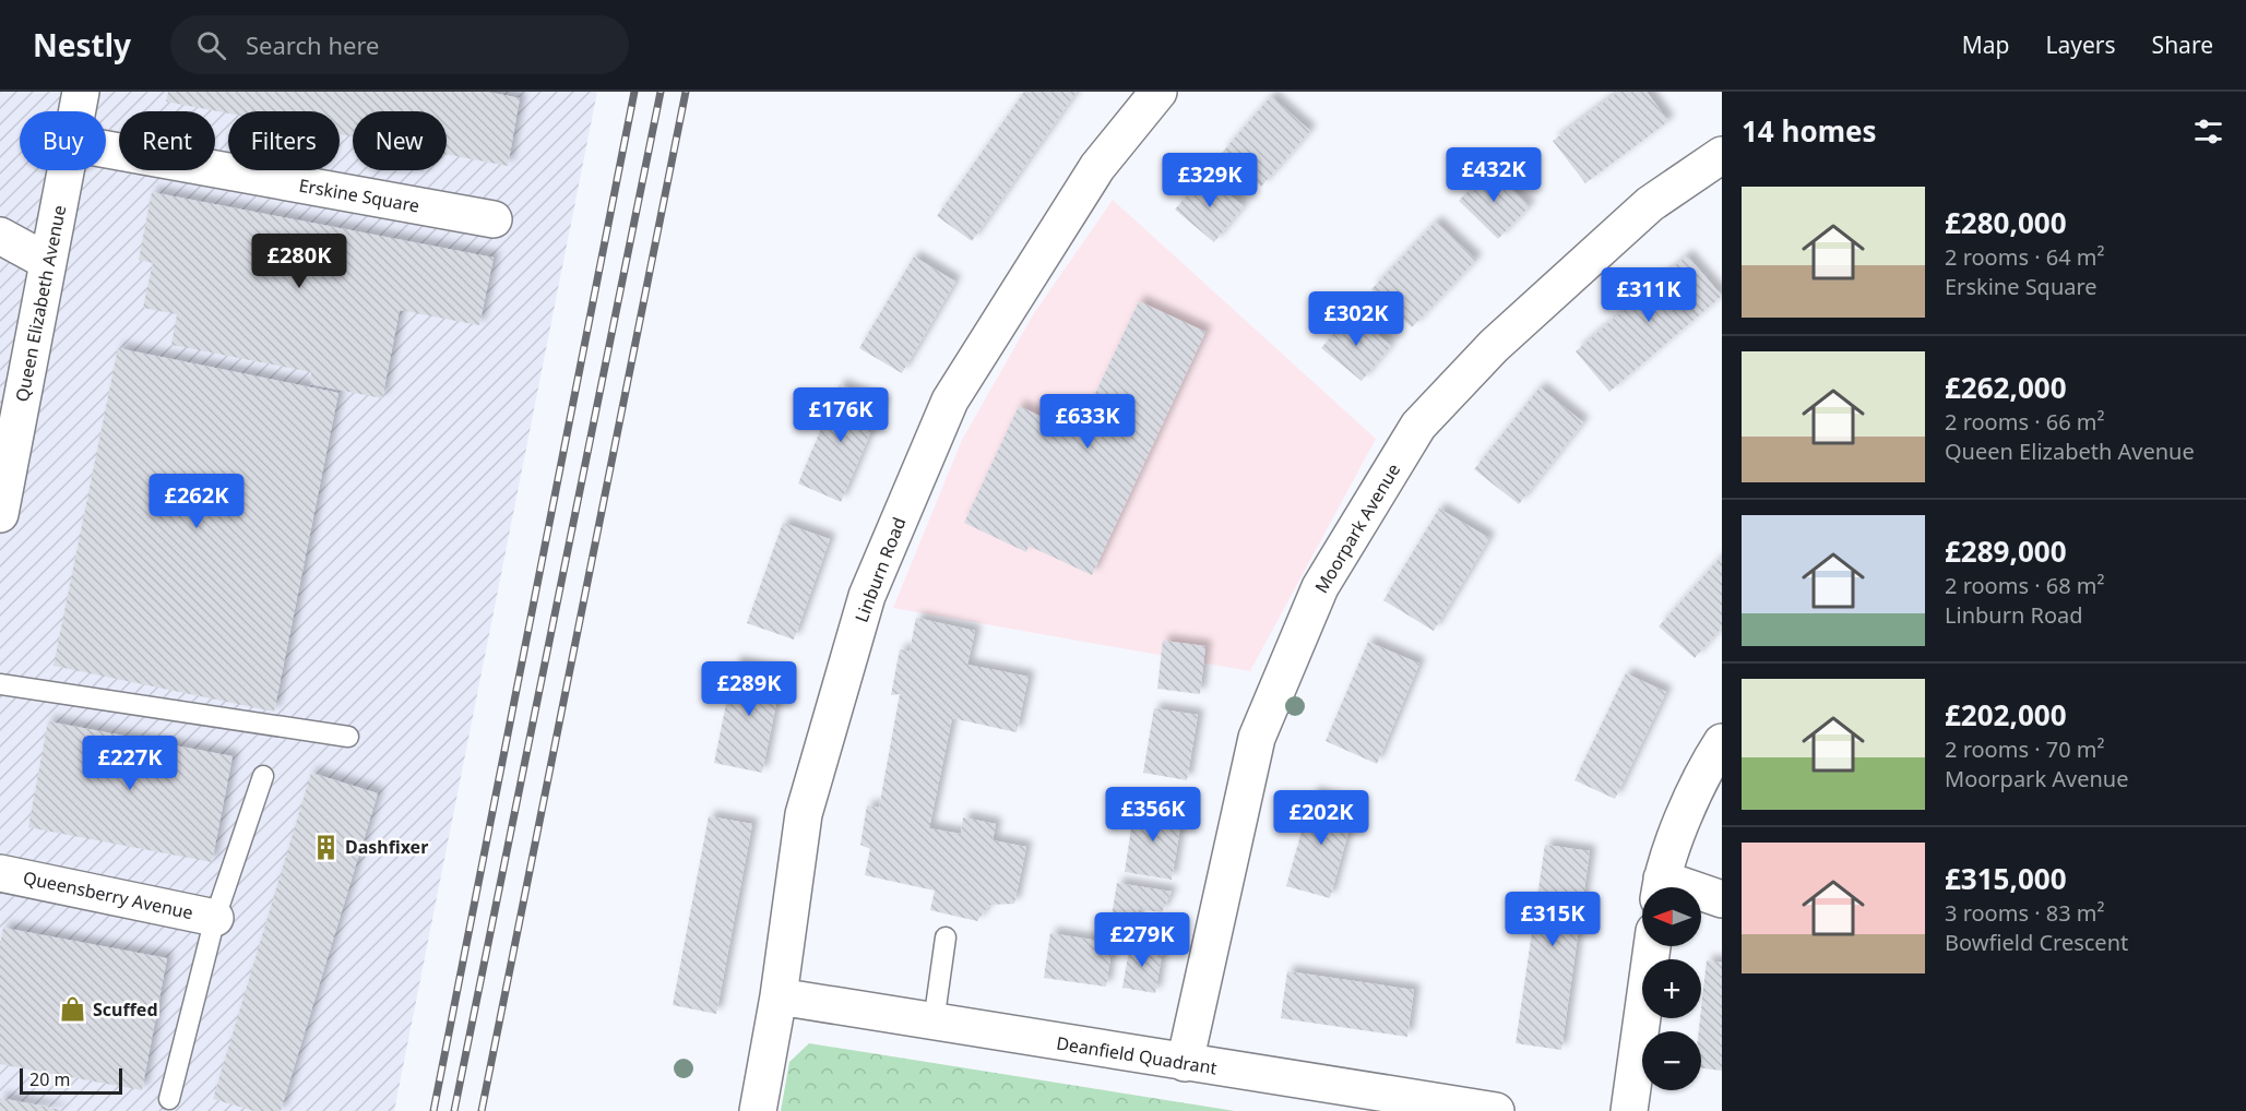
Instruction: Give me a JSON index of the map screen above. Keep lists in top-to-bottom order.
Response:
{
  "streets": {
    "street": [
      "Erskine Square",
      "Queen Elizabeth Avenue",
      "Moorpark Avenue",
      "Linburn Road",
      "Queensberry Avenue",
      "Deanfield Quadrant"
    ]
  },
  "crossings": [
    ["Moorpark Avenue", "Deanfield Quadrant"],
    ["Linburn Road", "Deanfield Quadrant"]
  ],
  "places": {
    "building": ["Dashfixer"],
    "shop": ["Scuffed"]
  },
  "scale_bar": "20 m",
  "north": "left",
  "page": {
    "header": "Nestly",
    "search": "Search here",
    "nav": ["Map", "Layers", "Share"],
    "heading": "14 homes",
    "chip": [
      "Buy",
      "Rent",
      "Filters",
      "New"
    ],
    "price": [
      "£432K",
      "£329K",
      "£280K",
      "£311K",
      "£302K",
      "£176K",
      "£633K",
      "£262K",
      "£289K",
      "£227K",
      "£356K",
      "£202K",
      "£315K",
      "£279K"
    ],
    "list": [
      {
        "name": "£280,000",
        "note": "2 rooms · 64 m² · Erskine Square"
      },
      {
        "name": "£262,000",
        "note": "2 rooms · 66 m² · Queen Elizabeth Avenue"
      },
      {
        "name": "£289,000",
        "note": "2 rooms · 68 m² · Linburn Road"
      },
      {
        "name": "£202,000",
        "note": "2 rooms · 70 m² · Moorpark Avenue"
      },
      {
        "name": "£315,000",
        "note": "3 rooms · 83 m² · Bowfield Crescent"
      }
    ],
    "map_buttons": ["+", "−"],
    "scale": "20 m"
  }
}
